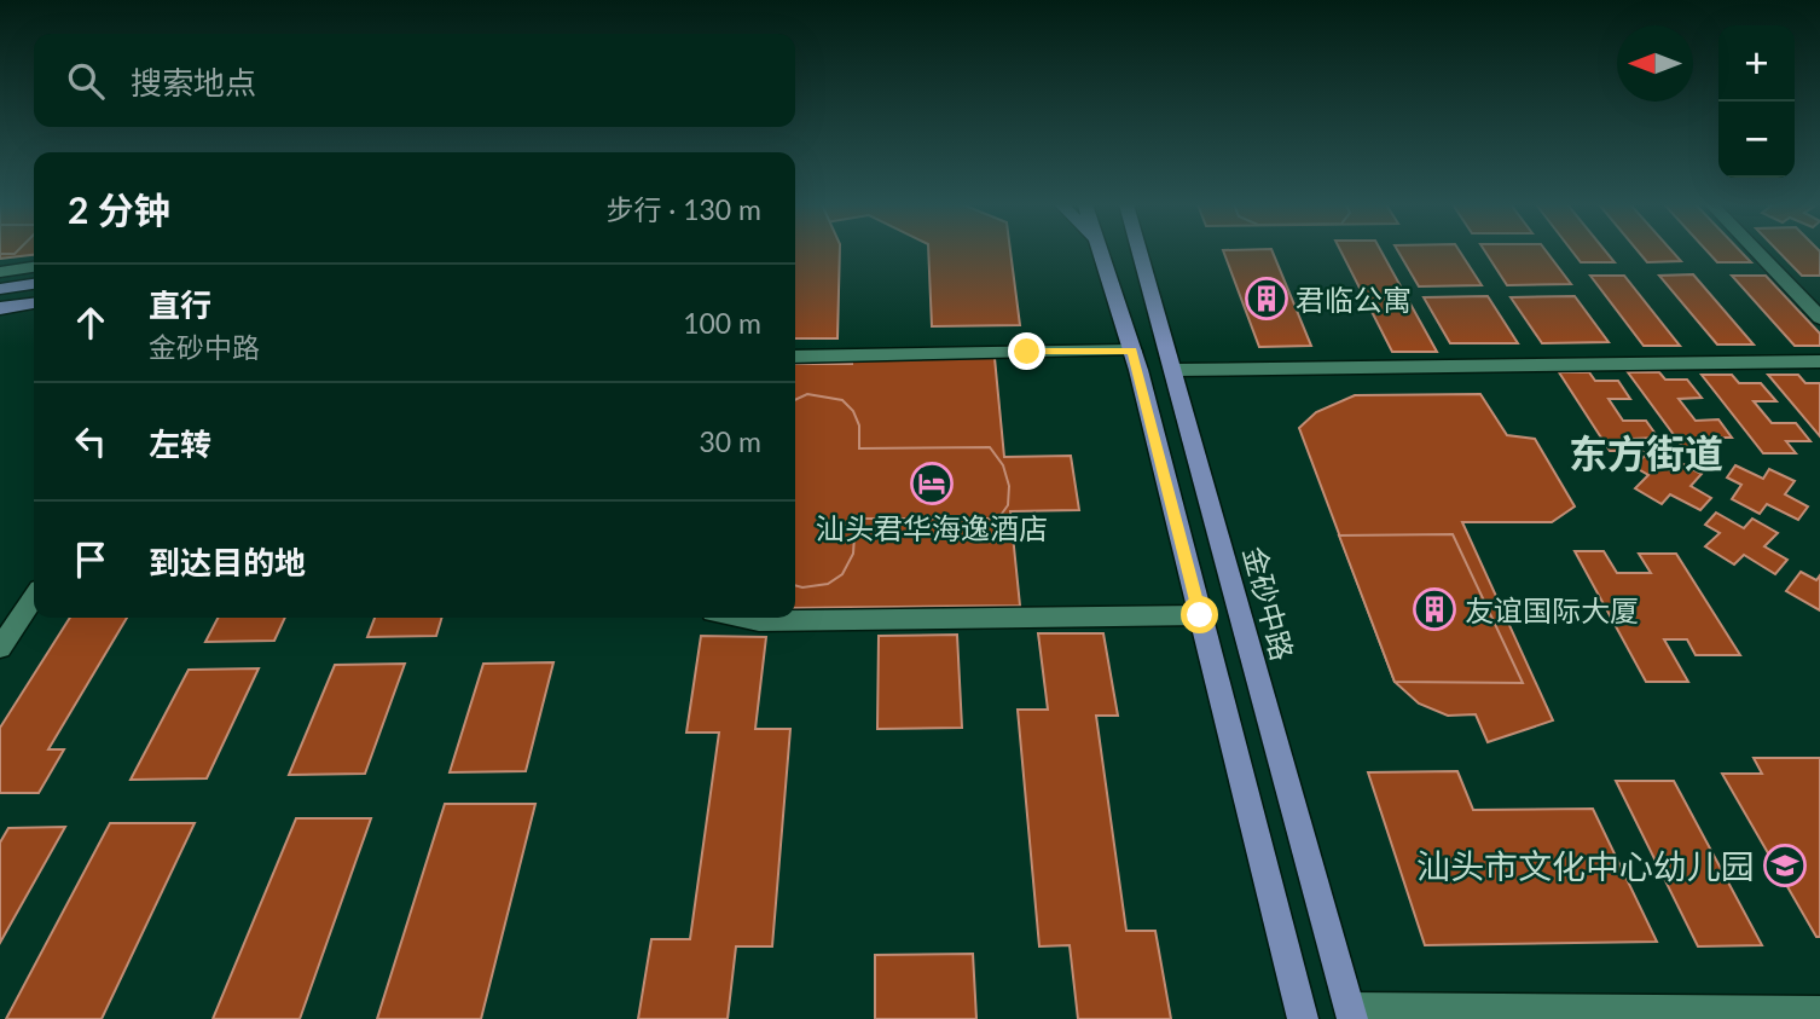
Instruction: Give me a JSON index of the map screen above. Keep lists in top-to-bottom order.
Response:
{
  "streets": {
    "main road": ["金砂中路"]
  },
  "districts": ["东方街道"],
  "places": {
    "building": ["君临公寓", "友谊国际大厦"],
    "hotel": ["汕头君华海逸酒店"],
    "school or university": ["汕头市文化中心幼儿园"]
  },
  "north": "left",
  "page": {
    "map_buttons": ["+", "−"],
    "search": "搜索地点",
    "heading": ["2 分钟", "步行 · 130 m"],
    "list": [
      ["直行", "金砂中路", "100 m"],
      ["左转", "30 m"],
      "到达目的地"
    ]
  }
}
